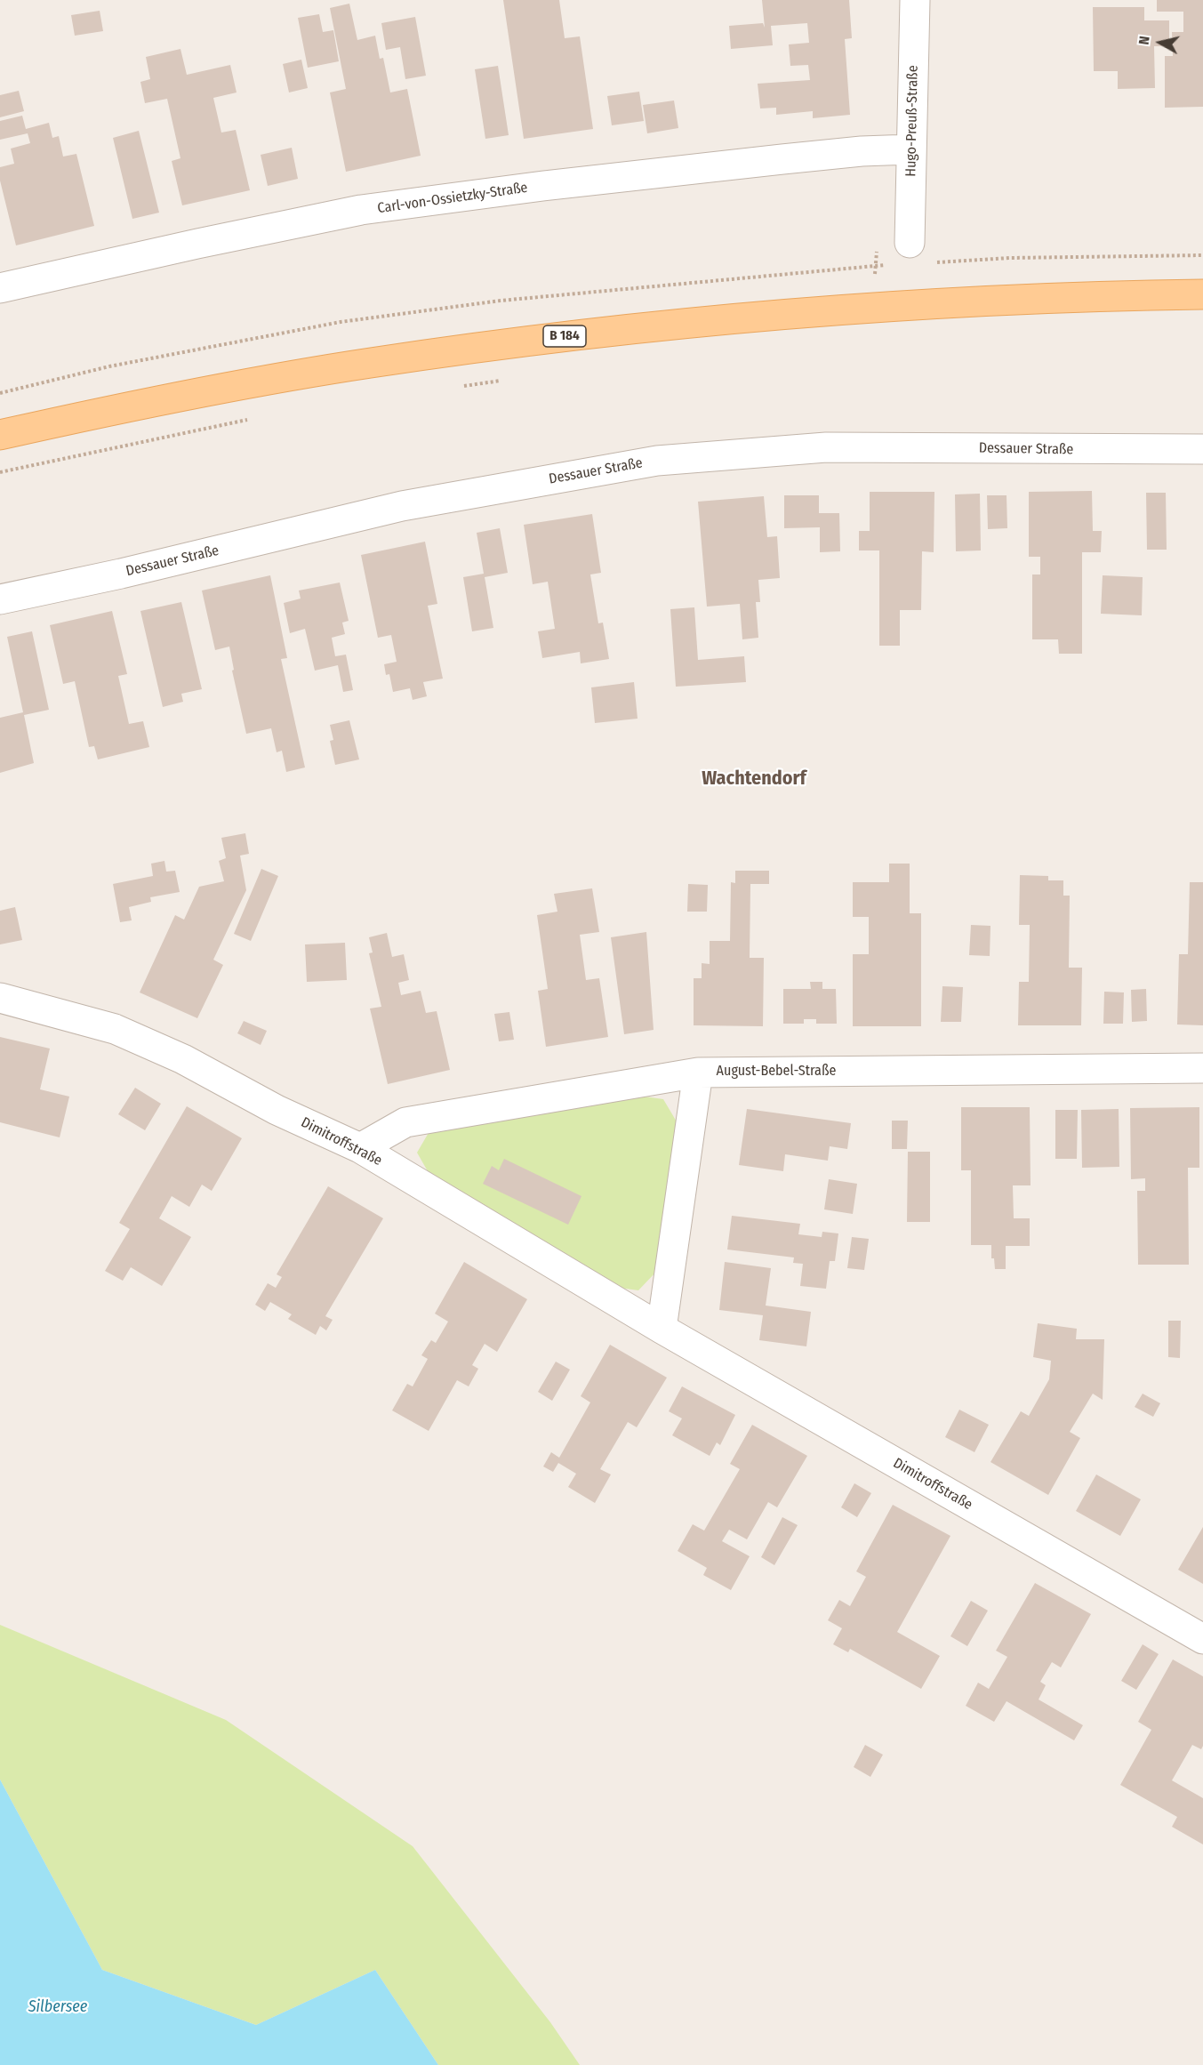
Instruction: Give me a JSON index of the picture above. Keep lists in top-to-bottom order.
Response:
{
  "streets": {
    "main road": ["B 184"],
    "street": [
      "Hugo-Preuß-Straße",
      "Carl-von-Ossietzky-Straße",
      "Dessauer Straße",
      "August-Bebel-Straße",
      "Dimitroffstraße"
    ]
  },
  "crossings": [
    ["Hugo-Preuß-Straße", "Carl-von-Ossietzky-Straße"],
    ["August-Bebel-Straße", "Dimitroffstraße"]
  ],
  "districts": ["Wachtendorf"],
  "water": ["Silbersee"],
  "north": "left"
}
